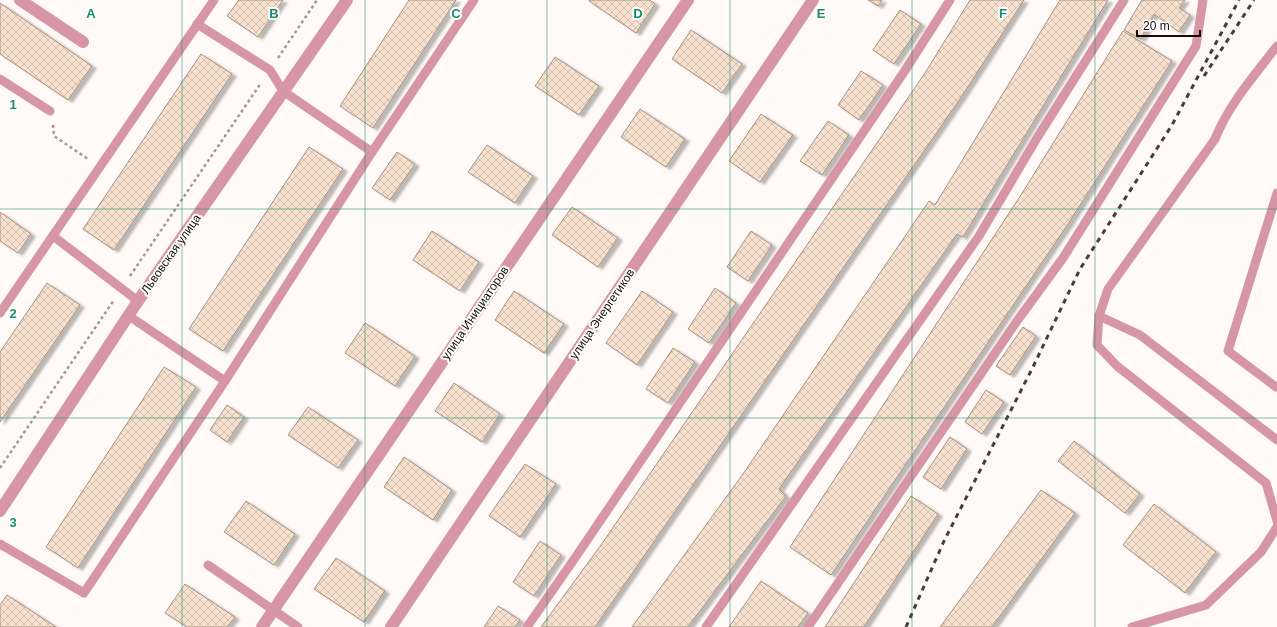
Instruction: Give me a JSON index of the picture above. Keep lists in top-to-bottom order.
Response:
{
  "streets": {
    "street": ["Львовская улица", "улица Инициаторов", "улица Энергетиков"]
  },
  "scale_bar": "20 m",
  "grid": {
    "columns": [
      "A",
      "B",
      "C",
      "D",
      "E",
      "F"
    ],
    "rows": ["1", "2", "3"]
  }
}
